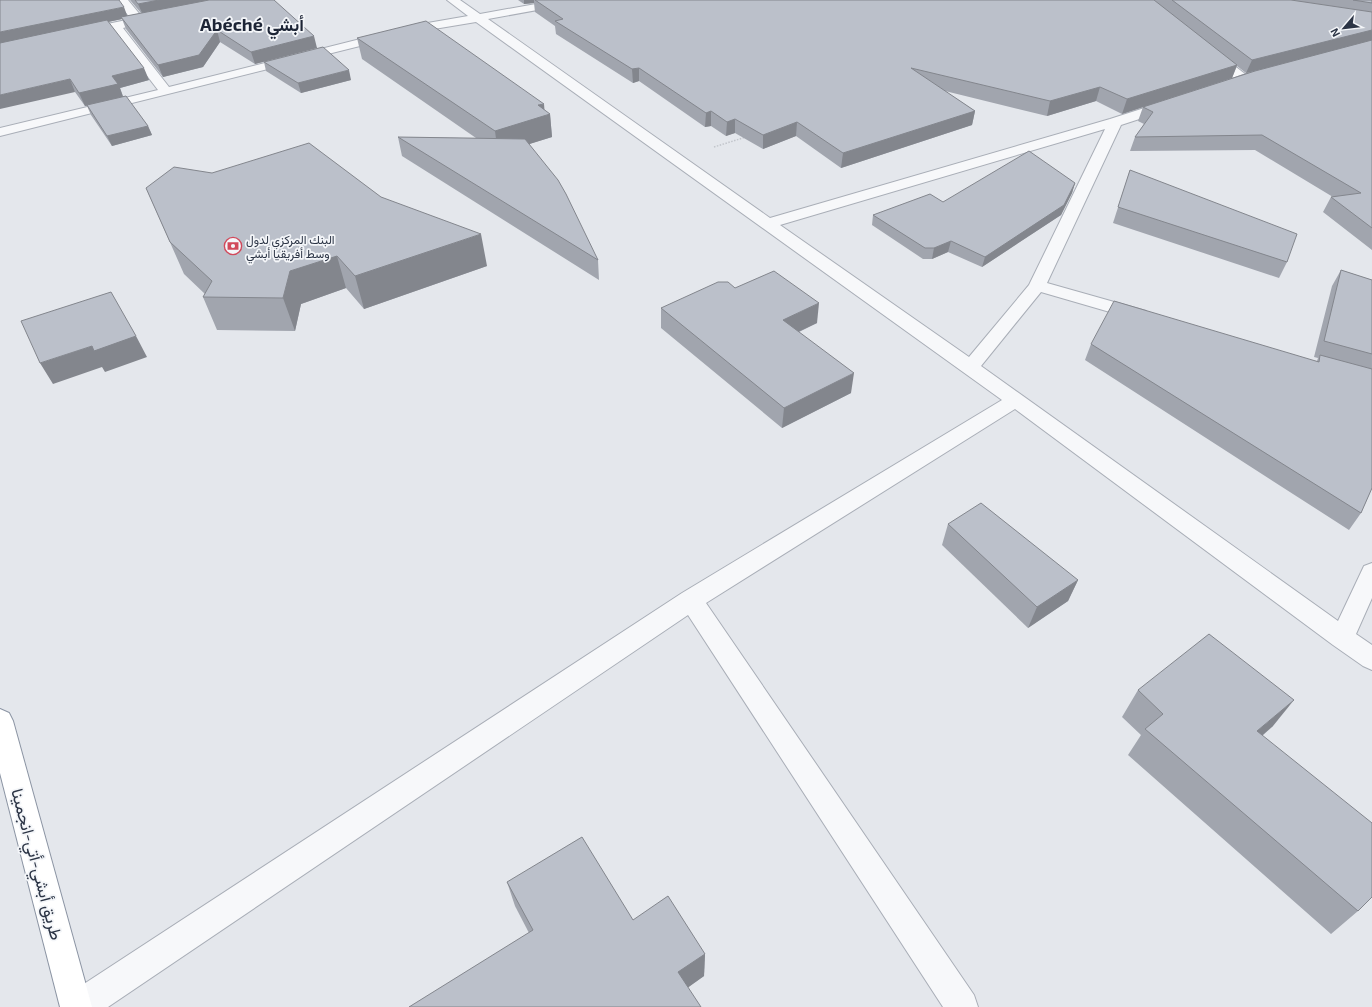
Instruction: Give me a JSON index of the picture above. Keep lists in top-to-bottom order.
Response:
{
  "streets": {
    "highway": ["طريق أبشي-أتي-انجمينا"]
  },
  "districts": ["Abéché أبشي"],
  "places": {
    "bank": ["البنك المركزي لدول وسط أفريقيا أبشي"]
  },
  "north": "bottom left"
}
